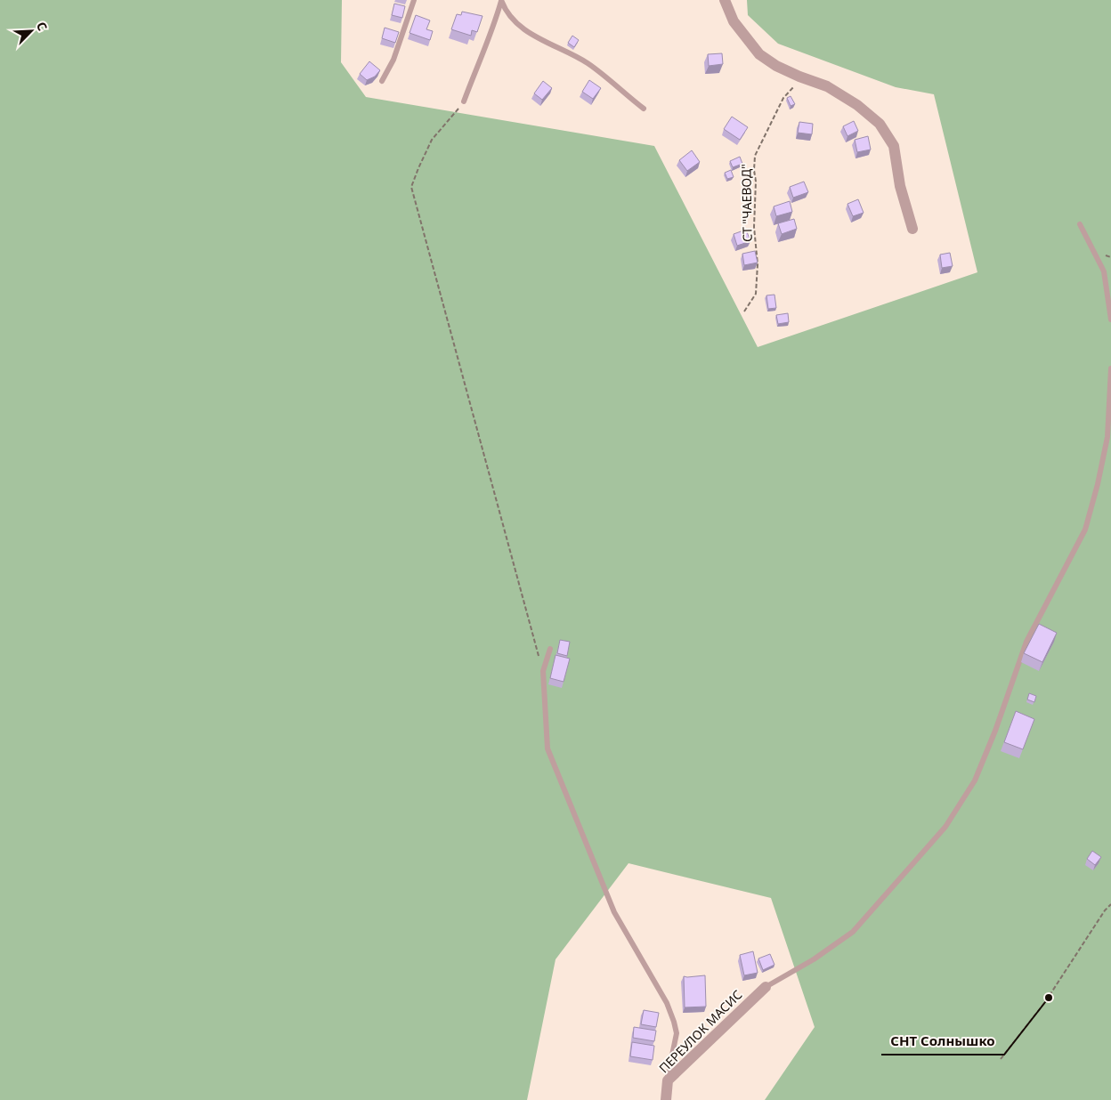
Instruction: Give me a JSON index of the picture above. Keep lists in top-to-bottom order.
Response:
{
  "streets": {
    "street": ["ПЕРЕУЛОК МАСИС"],
    "path": ["СТ \"ЧАЕВОД\""]
  },
  "places": ["СНТ Солнышко"],
  "north": "top right"
}
